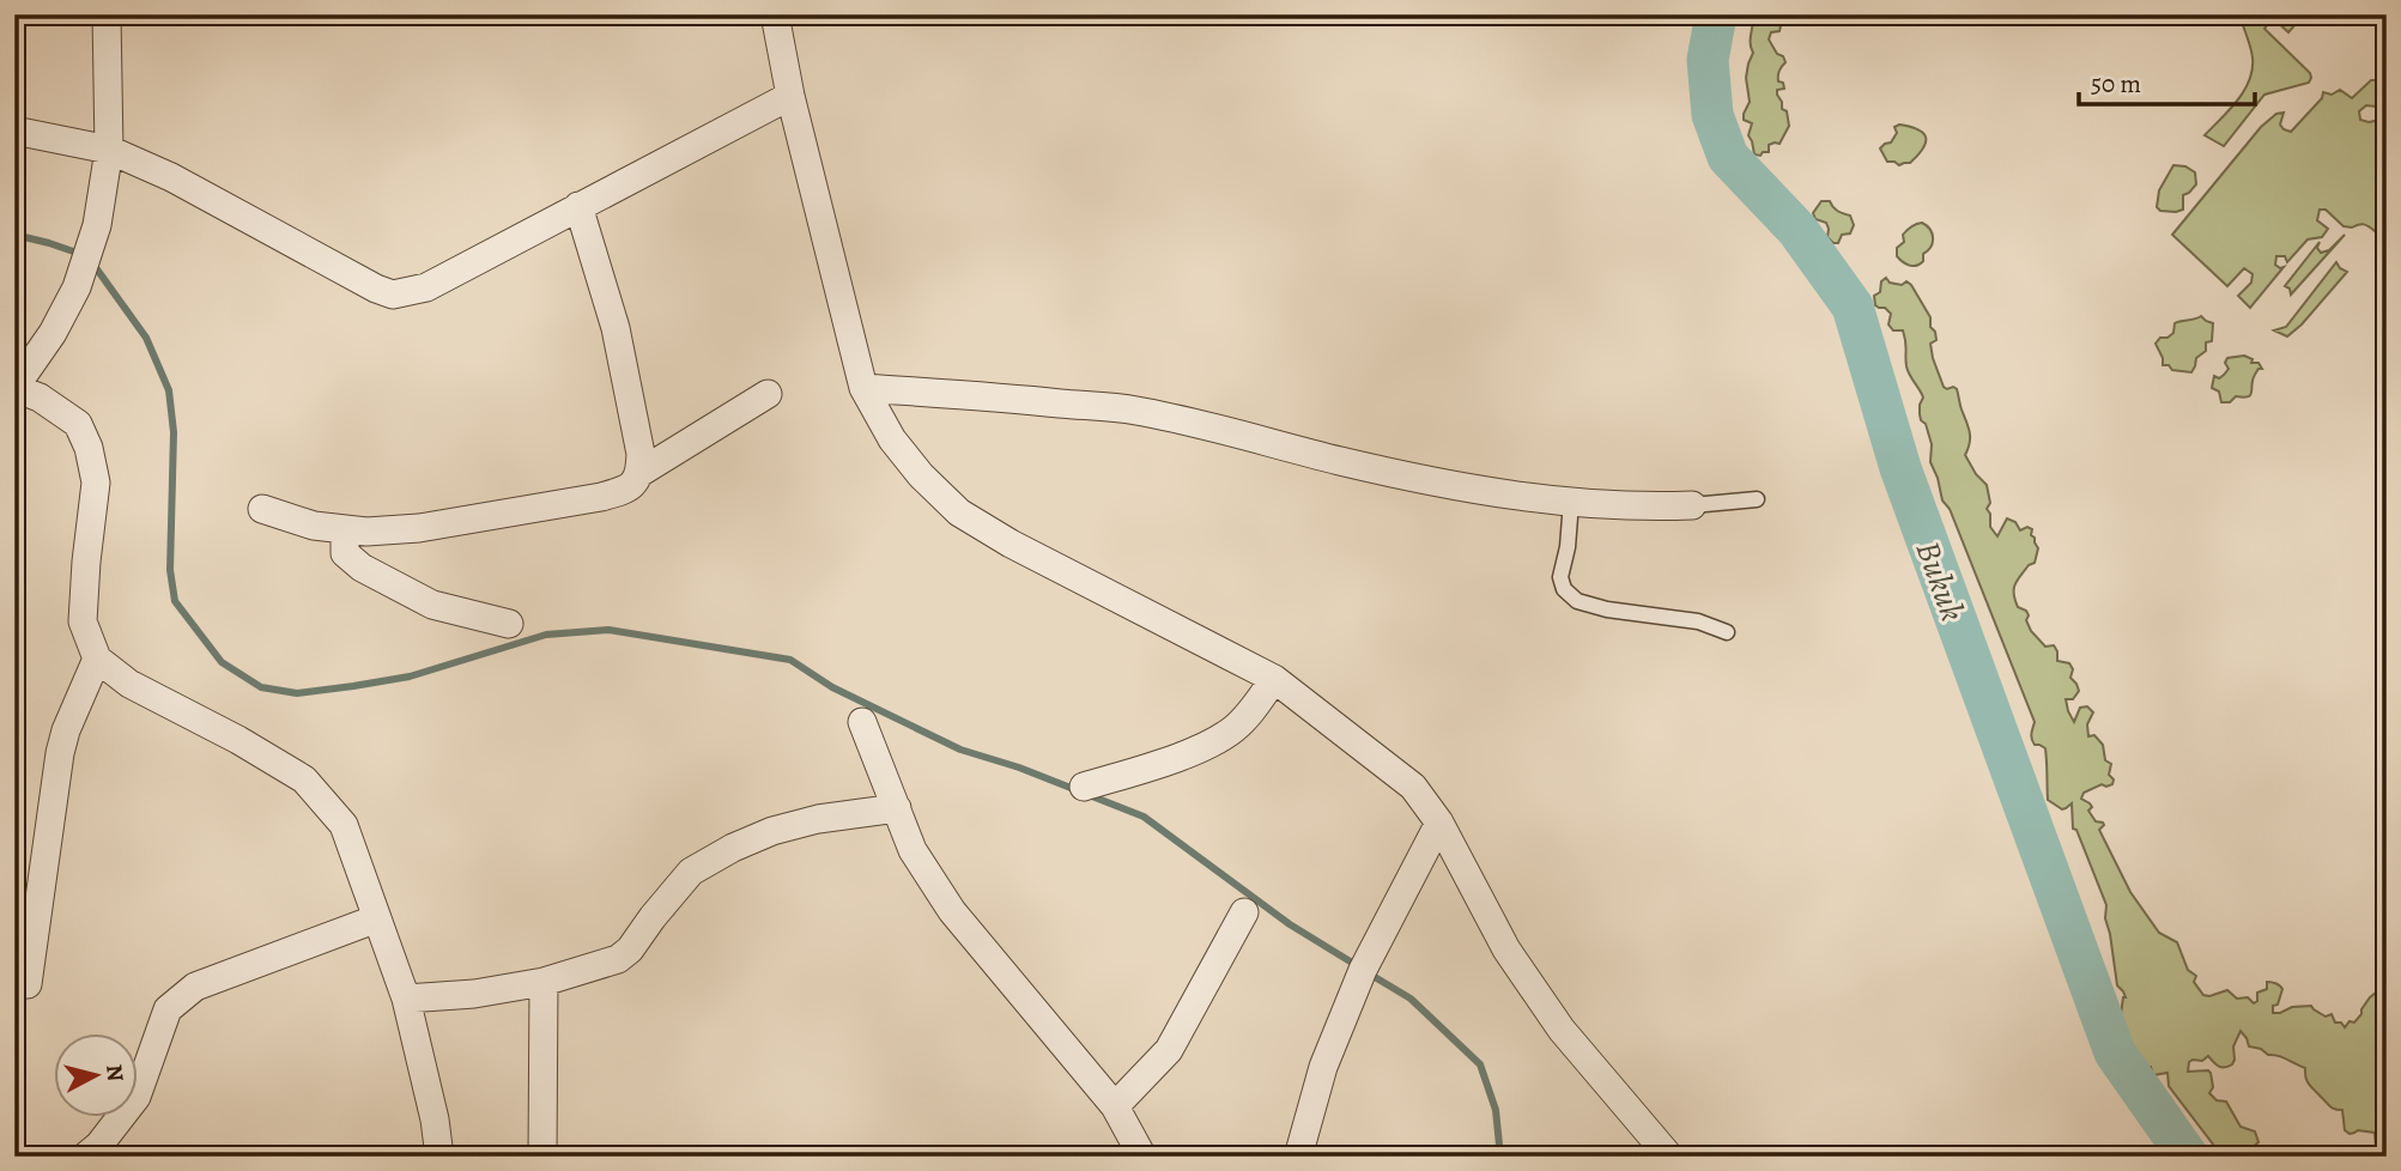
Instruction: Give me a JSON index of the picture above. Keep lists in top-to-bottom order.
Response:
{
  "water": ["Bukuk"],
  "scale_bar": "50 m",
  "north": "right"
}
